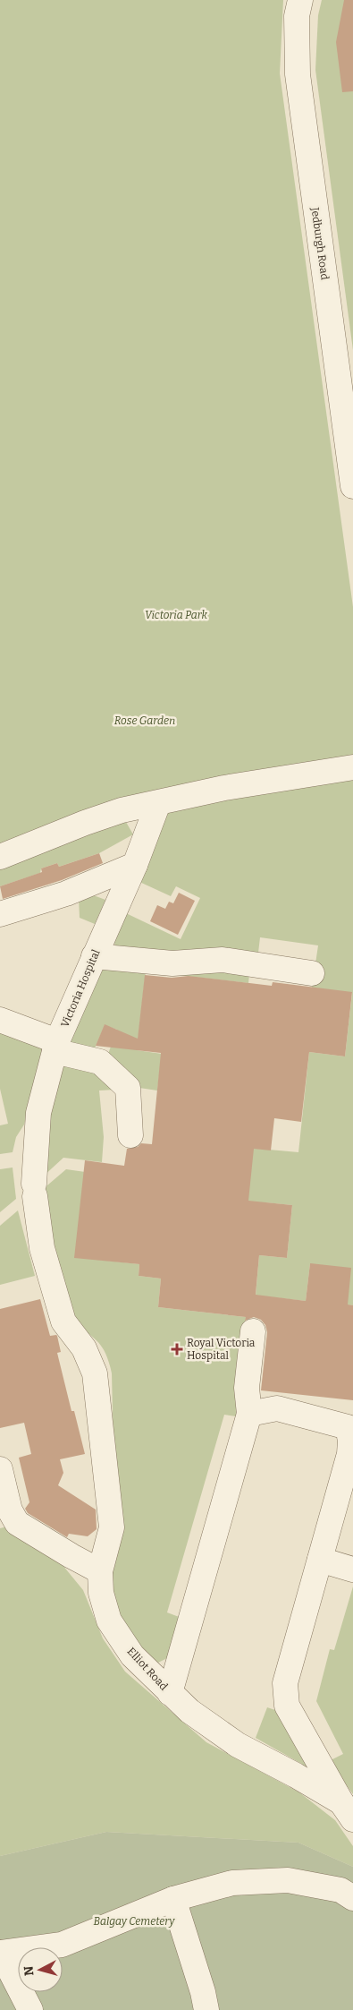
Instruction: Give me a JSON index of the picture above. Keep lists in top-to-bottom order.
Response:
{
  "streets": {
    "street": ["Jedburgh Road", "Victoria Hospital", "Elliot Road"]
  },
  "crossings": [
    ["Victoria Hospital", "Elliot Road"]
  ],
  "parks": ["Victoria Park", "Rose Garden", "Balgay Cemetery"],
  "places": {
    "health": ["Royal Victoria Hospital"]
  },
  "north": "left"
}
